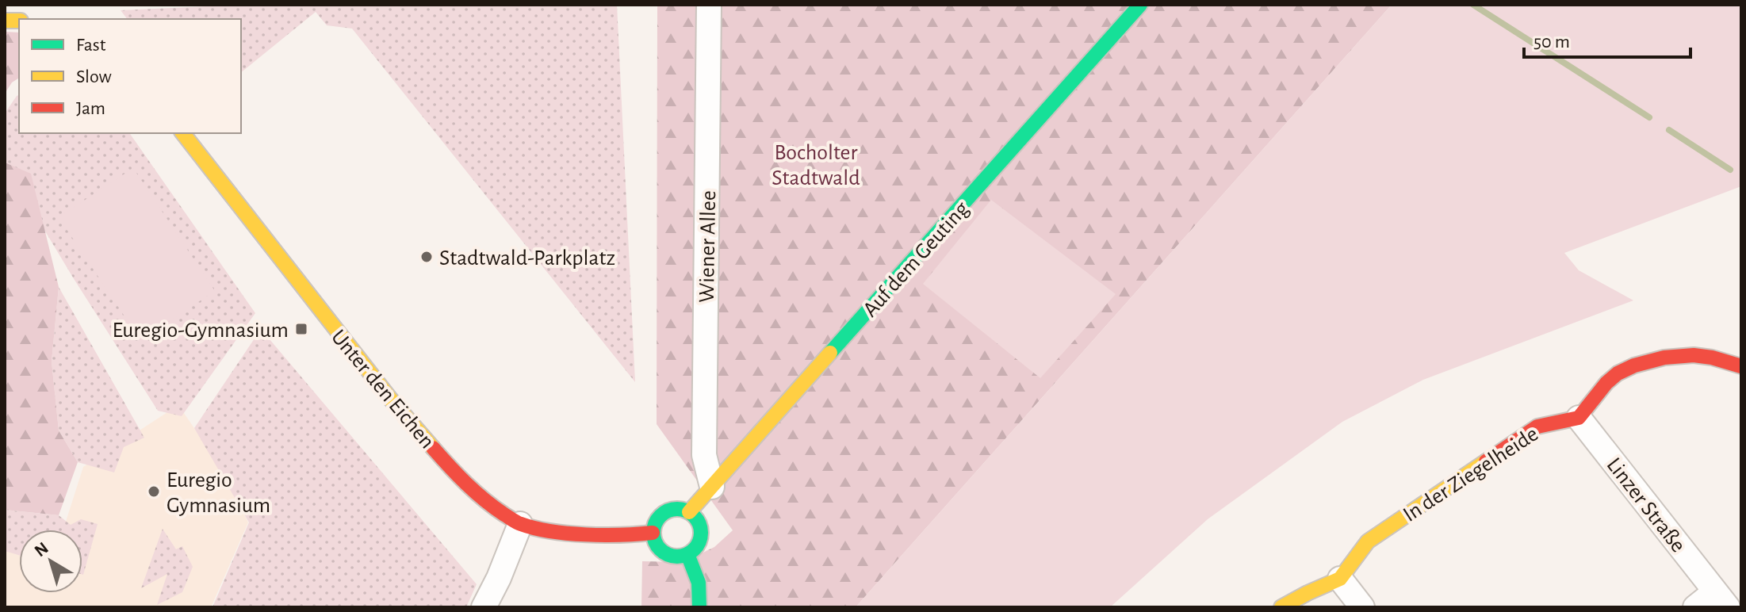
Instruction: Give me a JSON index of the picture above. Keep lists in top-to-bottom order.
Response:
{
  "streets": {
    "street": [
      "Wiener Allee",
      "Auf dem Geuting",
      "Unter den Eichen",
      "In der Ziegelheide",
      "Linzer Straße"
    ]
  },
  "crossings": [
    ["Wiener Allee", "Auf dem Geuting"],
    ["Auf dem Geuting", "Unter den Eichen"],
    ["In der Ziegelheide", "Linzer Straße"]
  ],
  "parks": ["Bocholter Stadtwald"],
  "places": {
    "other": ["Stadtwald-Parkplatz", "Euregio Gymnasium"],
    "transit": ["Euregio-Gymnasium"]
  },
  "legend": ["Fast", "Slow", "Jam"],
  "scale_bar": "50 m",
  "north": "top left"
}
